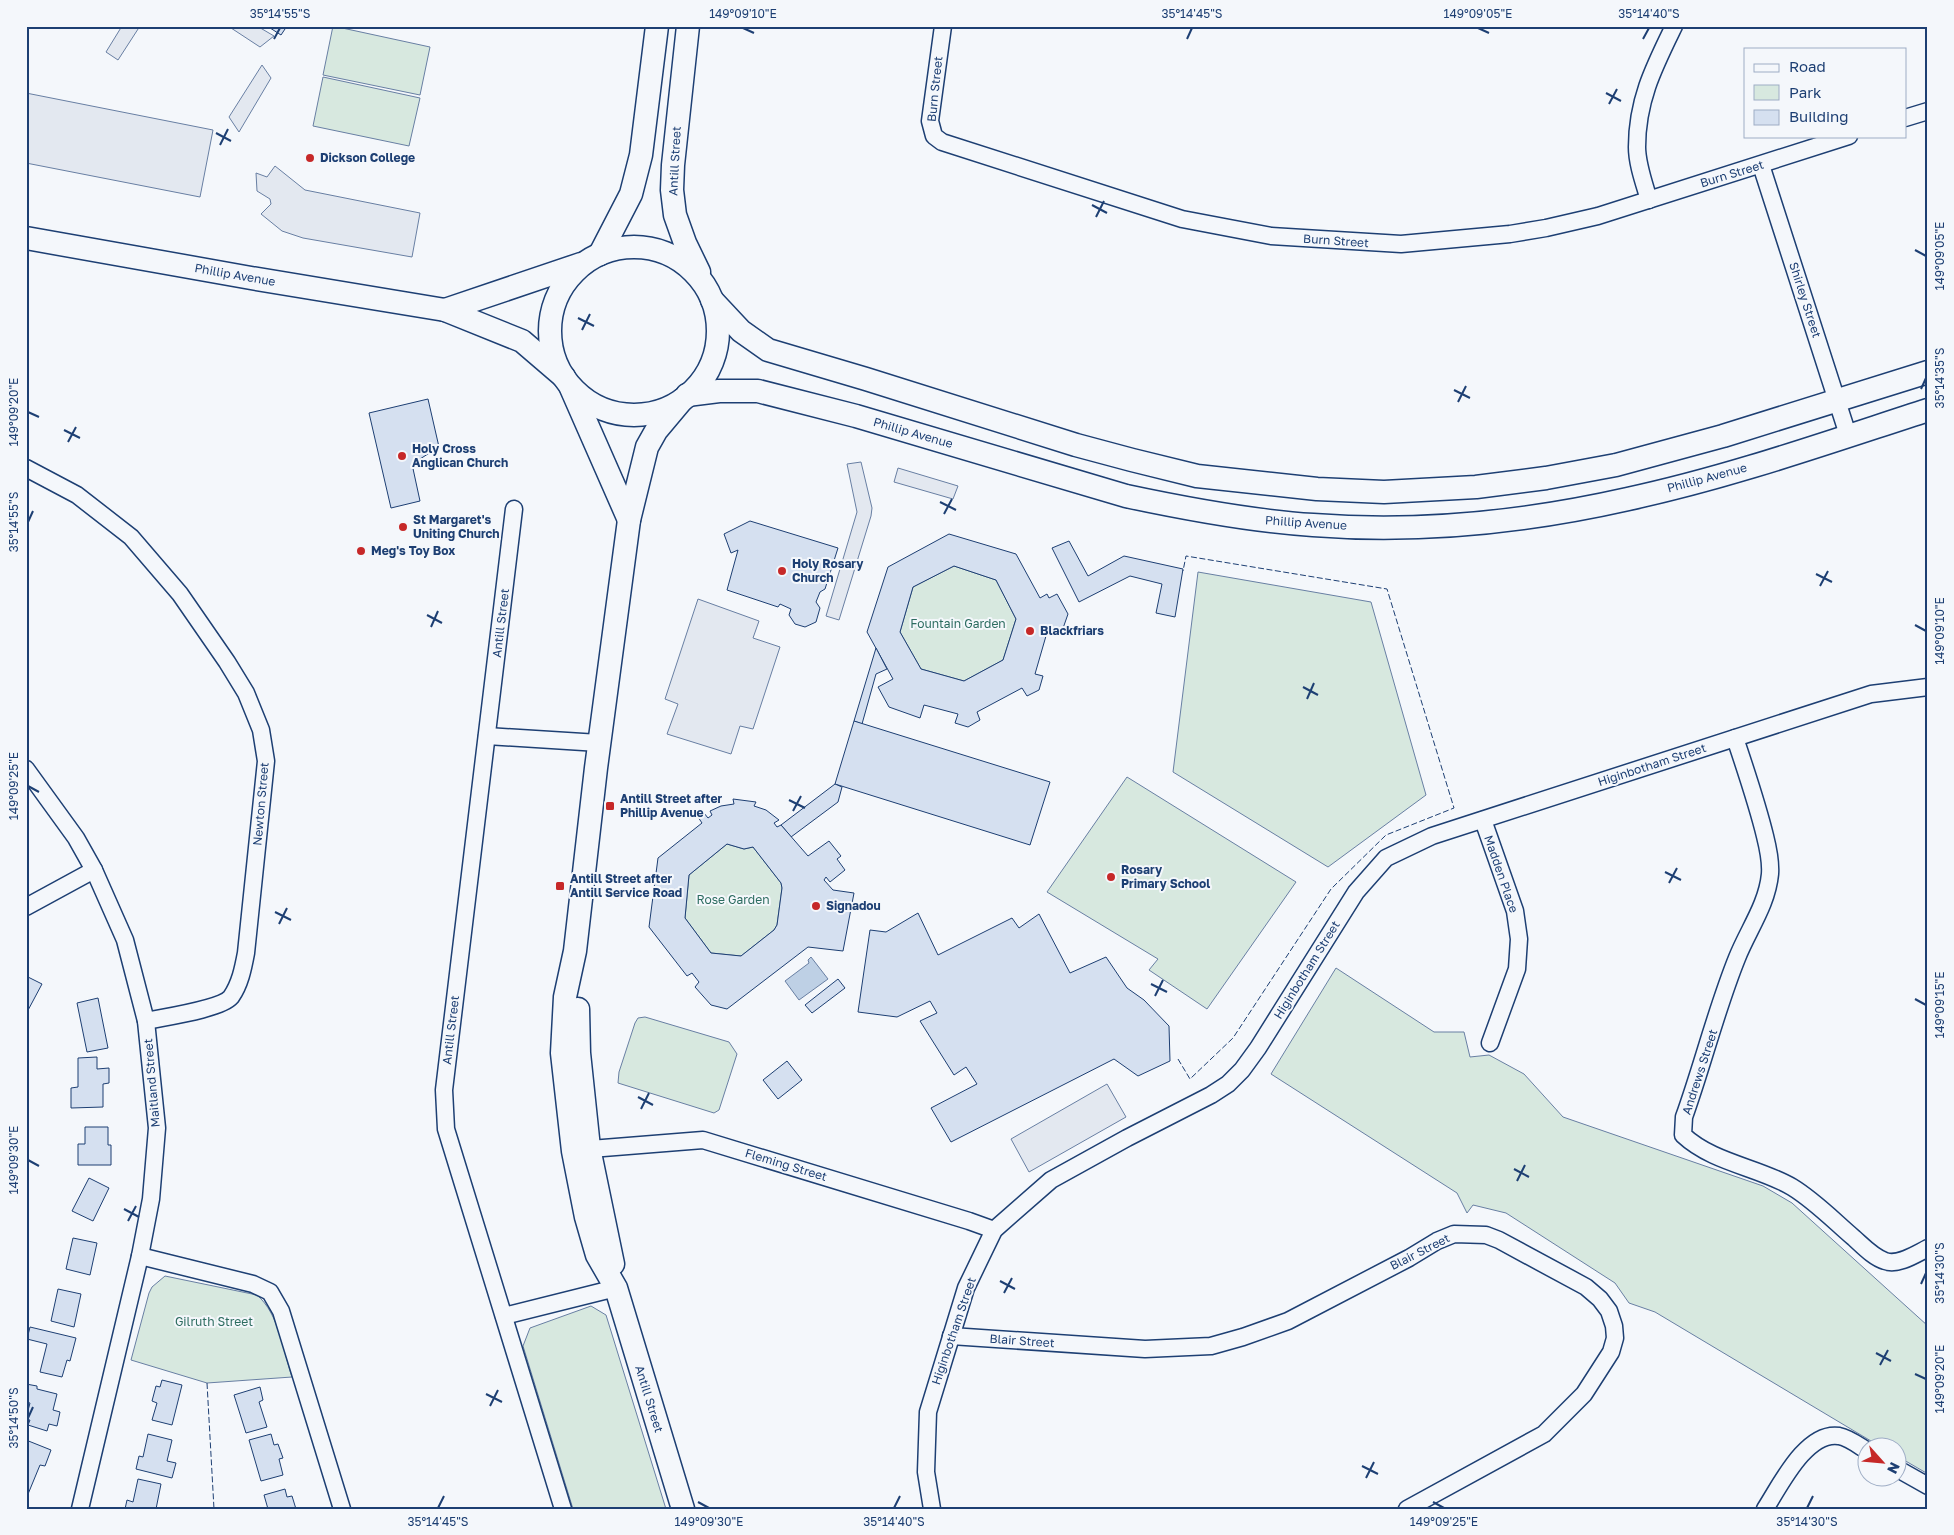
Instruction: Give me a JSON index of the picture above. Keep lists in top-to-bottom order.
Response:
{
  "streets": {
    "main road": ["Antill Street", "Phillip Avenue"],
    "street": [
      "Burn Street",
      "Shirley Street",
      "Higinbotham Street",
      "Newton Street",
      "Madden Place",
      "Andrews Street",
      "Maitland Street",
      "Fleming Street",
      "Blair Street"
    ]
  },
  "crossings": [
    ["Burn Street", "Shirley Street"],
    ["Antill Street", "Phillip Avenue"],
    ["Antill Street", "Fleming Street"],
    ["Phillip Avenue", "Shirley Street"],
    ["Higinbotham Street", "Madden Place"],
    ["Higinbotham Street", "Andrews Street"],
    ["Higinbotham Street", "Fleming Street"],
    ["Higinbotham Street", "Blair Street"],
    ["Newton Street", "Maitland Street"]
  ],
  "parks": ["Fountain Garden", "Rose Garden", "Gilruth Street"],
  "places": {
    "other": [
      "Dickson College",
      "Holy Cross Anglican Church",
      "St Margaret's Uniting Church",
      "Meg's Toy Box",
      "Holy Rosary Church",
      "Blackfriars",
      "Rosary Primary School",
      "Signadou"
    ],
    "transit": ["Antill Street after Phillip Avenue", "Antill Street after Antill Service Road"]
  },
  "legend": ["Road", "Park", "Building"],
  "north": "bottom right",
  "coordinates": [
    "35°14'55\"S",
    "149°09'10\"E",
    "35°14'45\"S",
    "149°09'05\"E",
    "35°14'40\"S",
    "35°14'35\"S",
    "149°09'20\"E",
    "149°09'25\"E",
    "149°09'15\"E",
    "149°09'30\"E",
    "35°14'30\"S",
    "35°14'50\"S"
  ]
}
